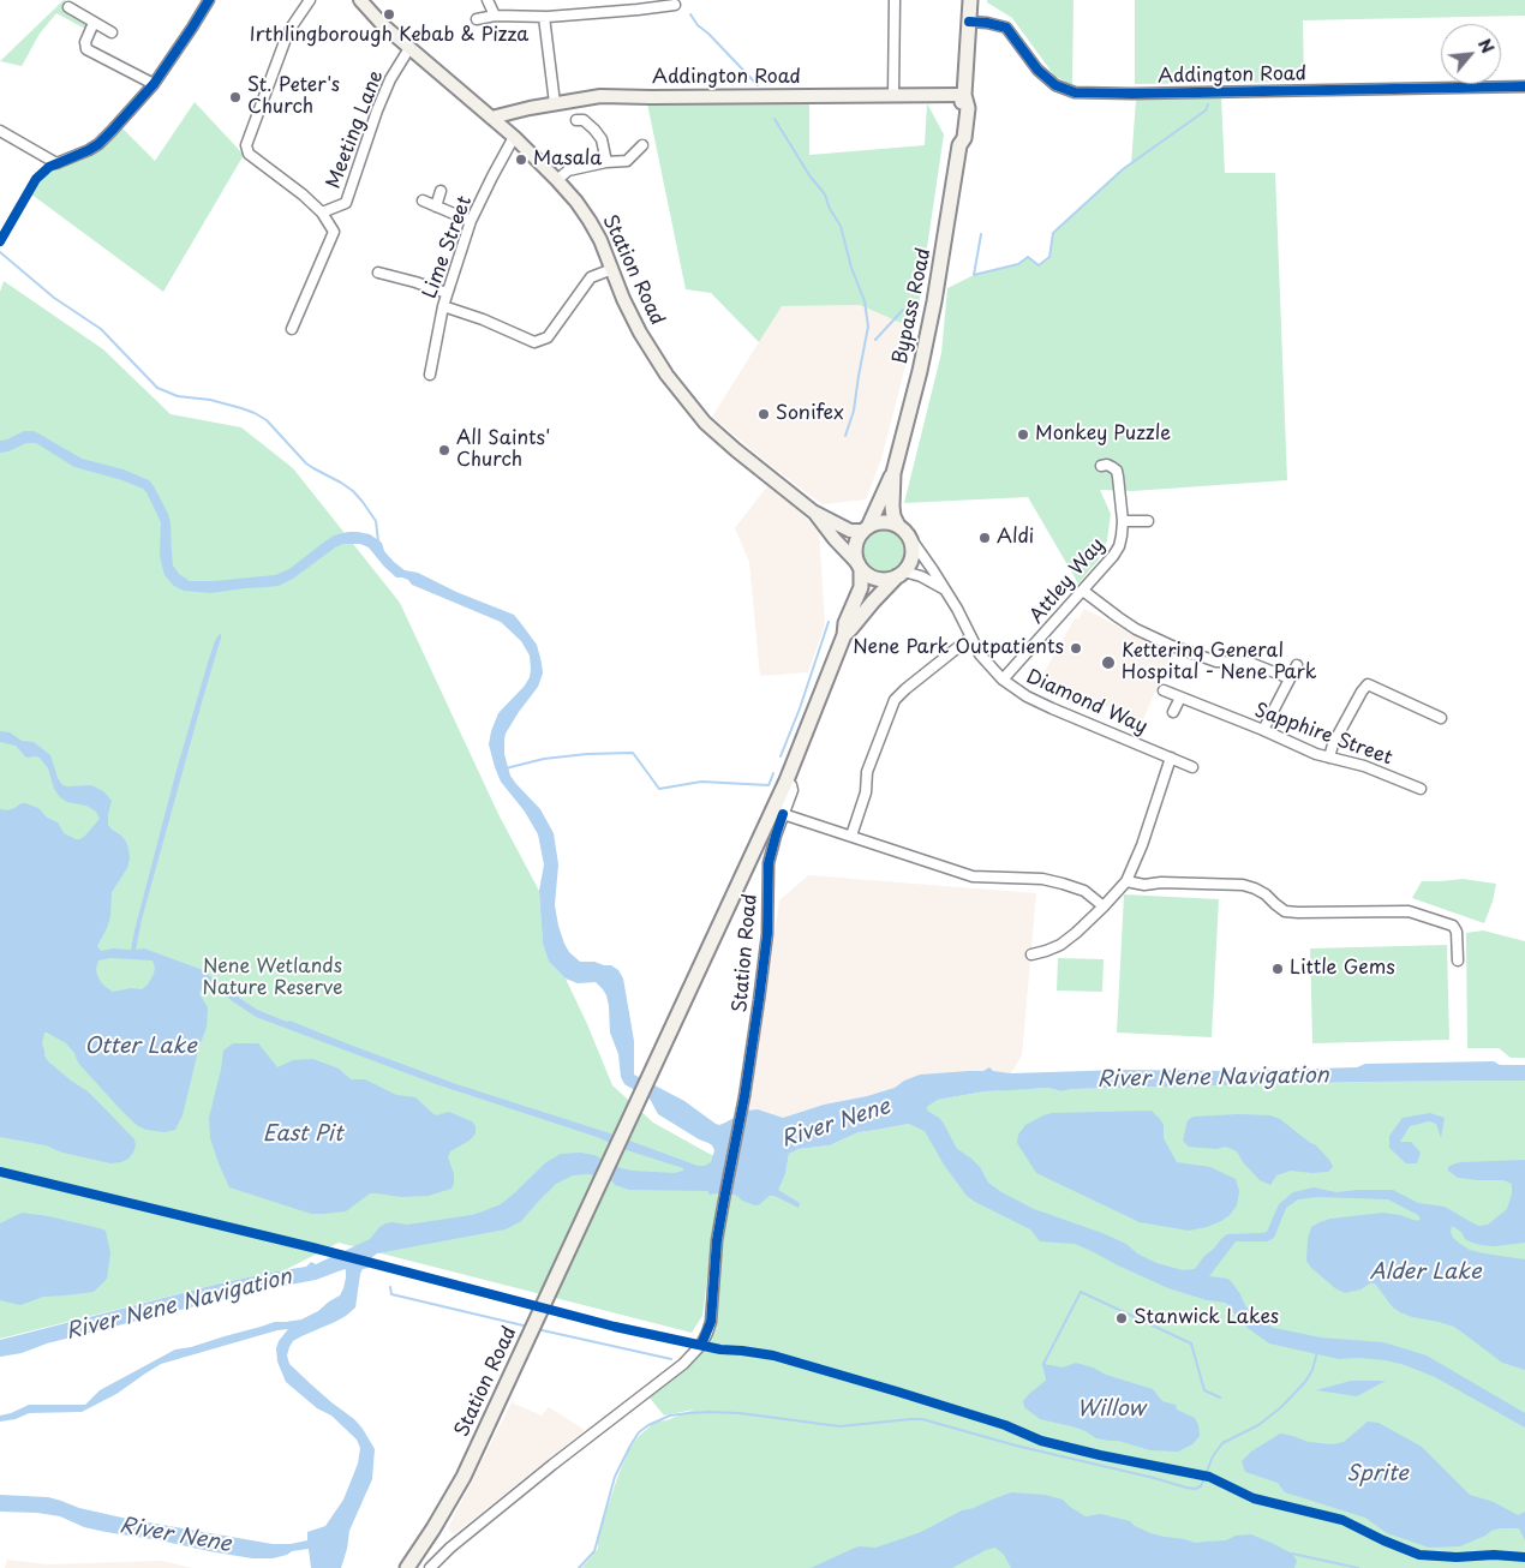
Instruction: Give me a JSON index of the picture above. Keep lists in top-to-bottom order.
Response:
{
  "streets": {
    "highway": ["Station Road", "Bypass Road"],
    "main road": ["Addington Road"],
    "street": [
      "Meeting Lane",
      "Lime Street",
      "Attley Way",
      "Diamond Way",
      "Sapphire Street"
    ]
  },
  "crossings": [
    ["Addington Road", "Station Road"],
    ["Addington Road", "Bypass Road"],
    ["Meeting Lane", "Station Road"],
    ["Lime Street", "Station Road"],
    ["Station Road", "Bypass Road"],
    ["Station Road", "Diamond Way"],
    ["Bypass Road", "Diamond Way"],
    ["Attley Way", "Diamond Way"]
  ],
  "water": [
    "Otter Lake",
    "River Nene Navigation",
    "River Nene",
    "East Pit",
    "Alder Lake",
    "Willow",
    "Sprite"
  ],
  "parks": ["Nene Wetlands Nature Reserve"],
  "places": [
    "Irthlingborough Kebab & Pizza",
    "St. Peter's Church",
    "Masala",
    "Sonifex",
    "Monkey Puzzle",
    "All Saints' Church",
    "Aldi",
    "Nene Park Outpatients",
    "Kettering General Hospital - Nene Park",
    "Little Gems",
    "Stanwick Lakes"
  ],
  "north": "top right"
}
